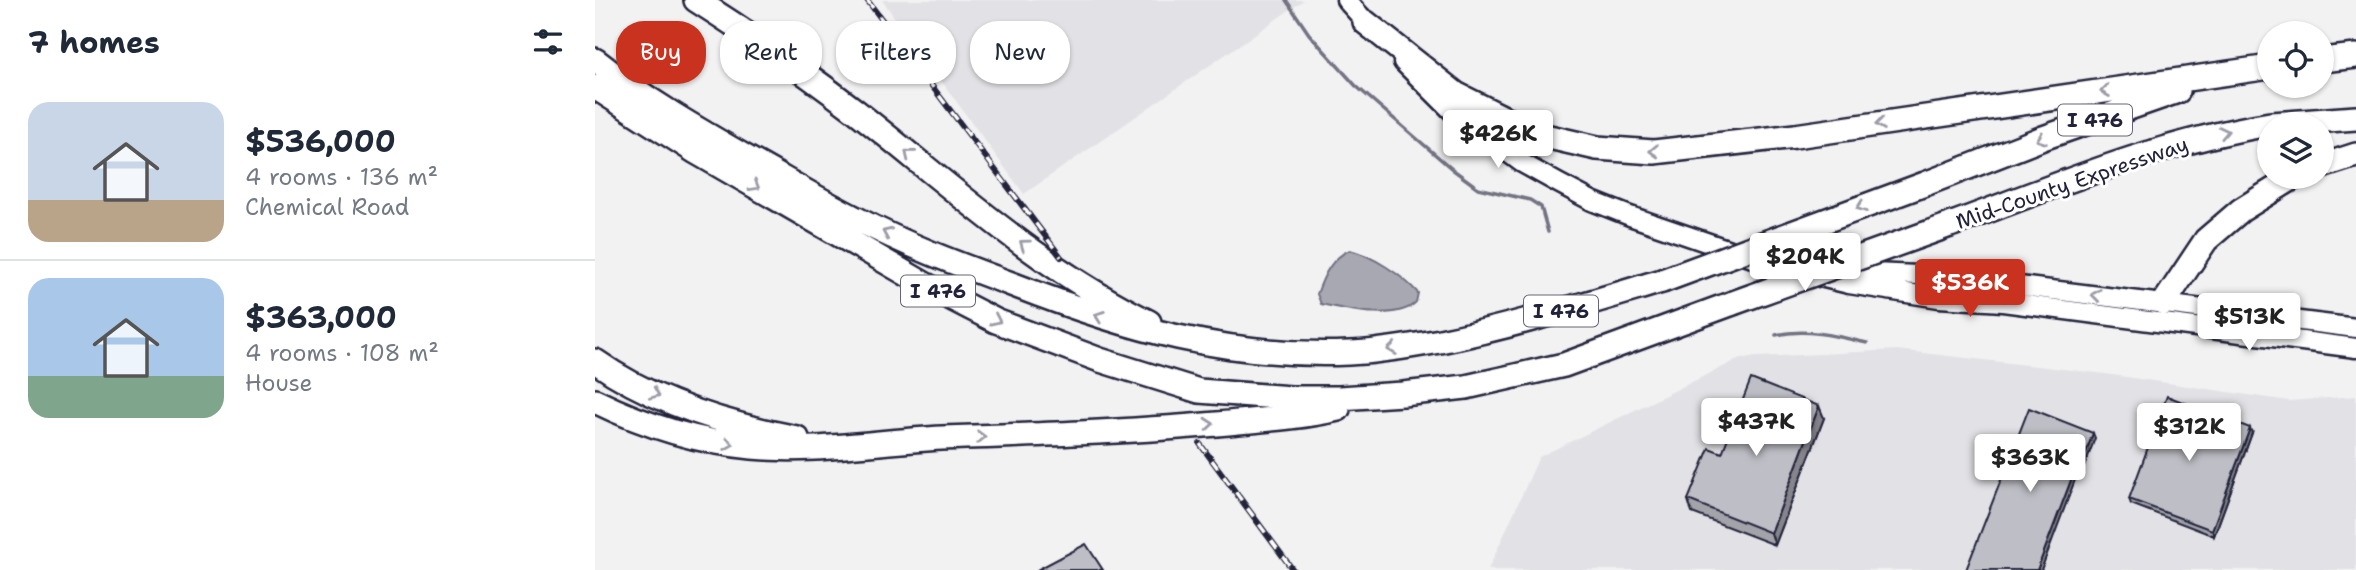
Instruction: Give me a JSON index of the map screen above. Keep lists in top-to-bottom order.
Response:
{
  "streets": {
    "highway": ["I 476", "Mid-County Expressway"]
  },
  "crossings": [
    ["I 476", "Mid-County Expressway"]
  ],
  "page": {
    "heading": "7 homes",
    "chip": [
      "Buy",
      "Rent",
      "Filters",
      "New"
    ],
    "list": [
      {
        "name": "$536,000",
        "note": "4 rooms · 136 m² · Chemical Road"
      },
      {
        "name": "$363,000",
        "note": "4 rooms · 108 m² · House"
      }
    ],
    "price": [
      "$426K",
      "$204K",
      "$536K",
      "$513K",
      "$437K",
      "$312K",
      "$363K"
    ]
  }
}
